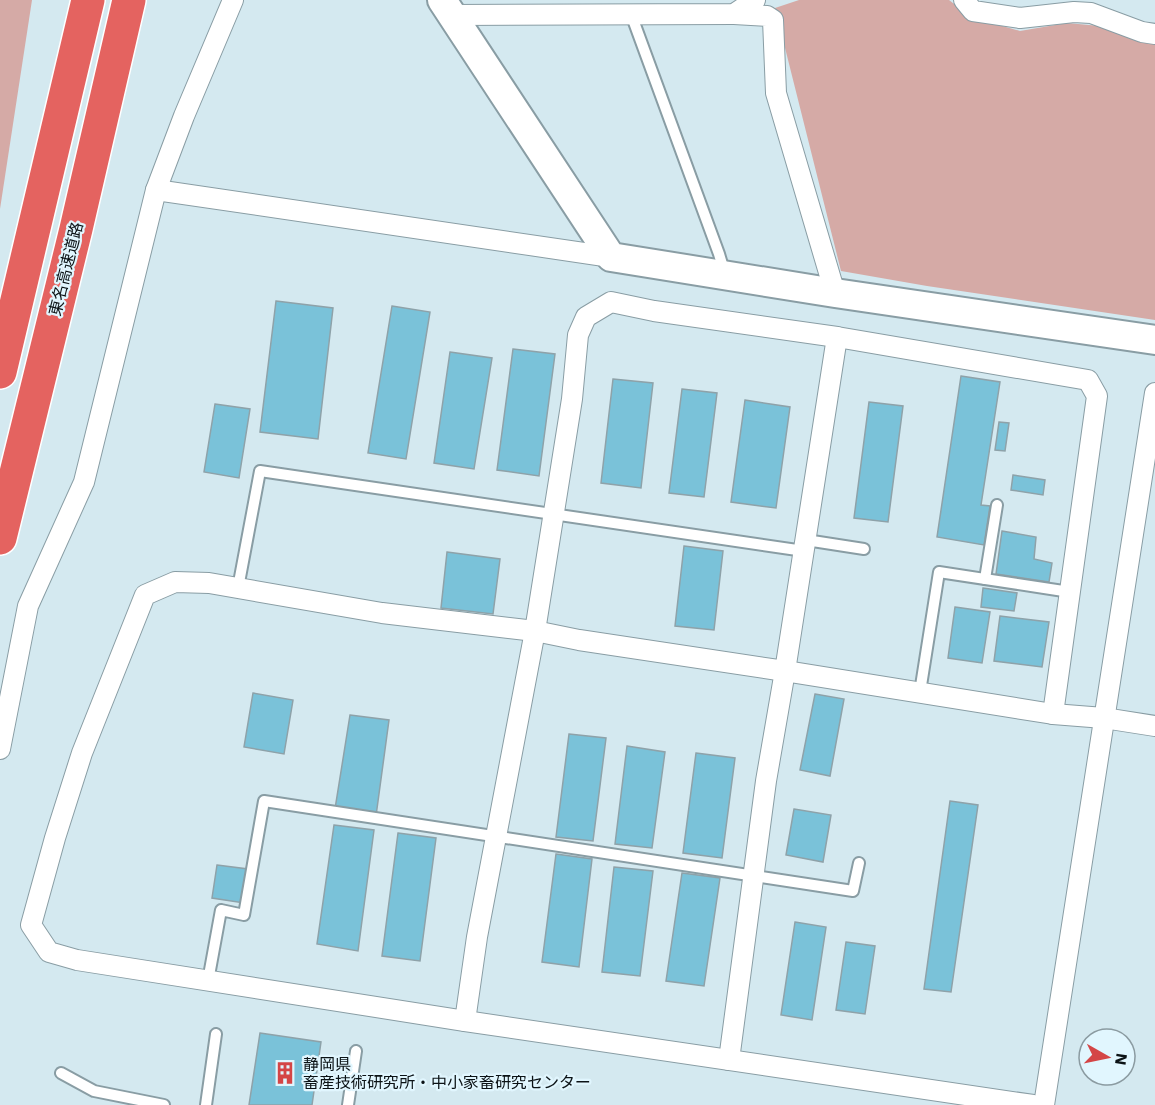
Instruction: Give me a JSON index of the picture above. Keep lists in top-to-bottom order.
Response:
{
  "streets": {
    "highway": ["東名高速道路"]
  },
  "places": {
    "building": ["静岡県 畜産技術研究所・中小家畜研究センター"]
  },
  "north": "right"
}
